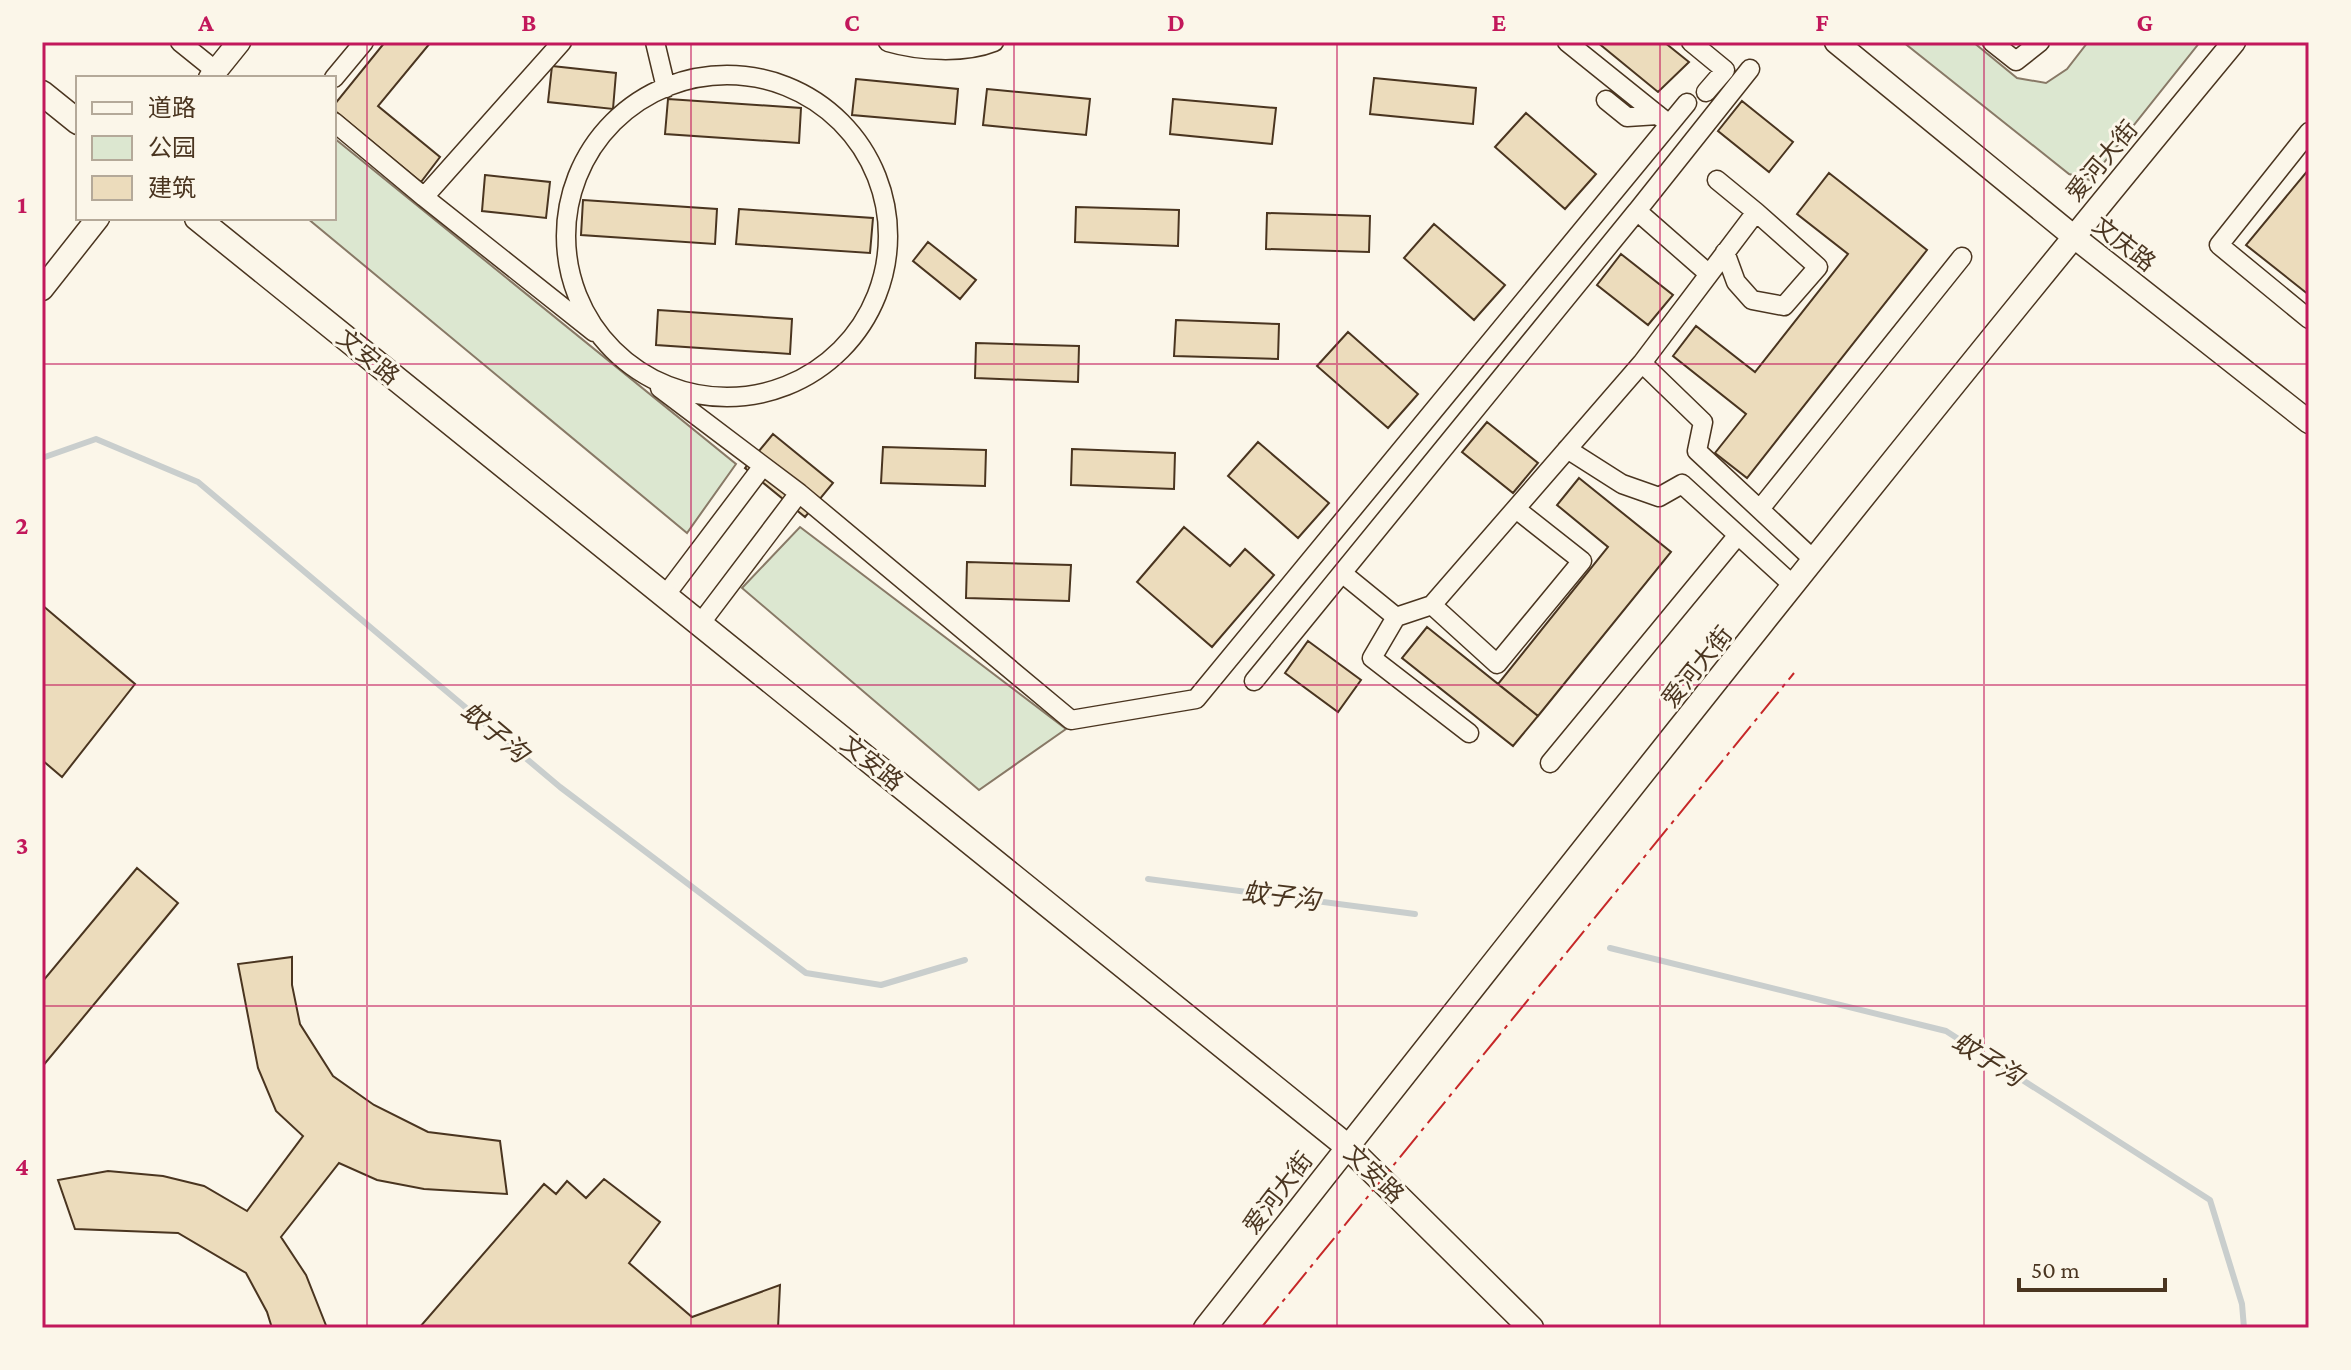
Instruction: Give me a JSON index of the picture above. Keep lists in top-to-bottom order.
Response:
{
  "streets": {
    "main road": ["文安路"],
    "street": ["爱河大街", "文庆路"]
  },
  "crossings": [
    ["爱河大街", "文庆路"],
    ["爱河大街", "文安路"]
  ],
  "water": ["蚊子沟"],
  "legend": ["道路", "公园", "建筑"],
  "scale_bar": "50 m",
  "grid": {
    "columns": [
      "A",
      "B",
      "C",
      "D",
      "E",
      "F",
      "G"
    ],
    "rows": [
      "1",
      "2",
      "3",
      "4"
    ]
  }
}
